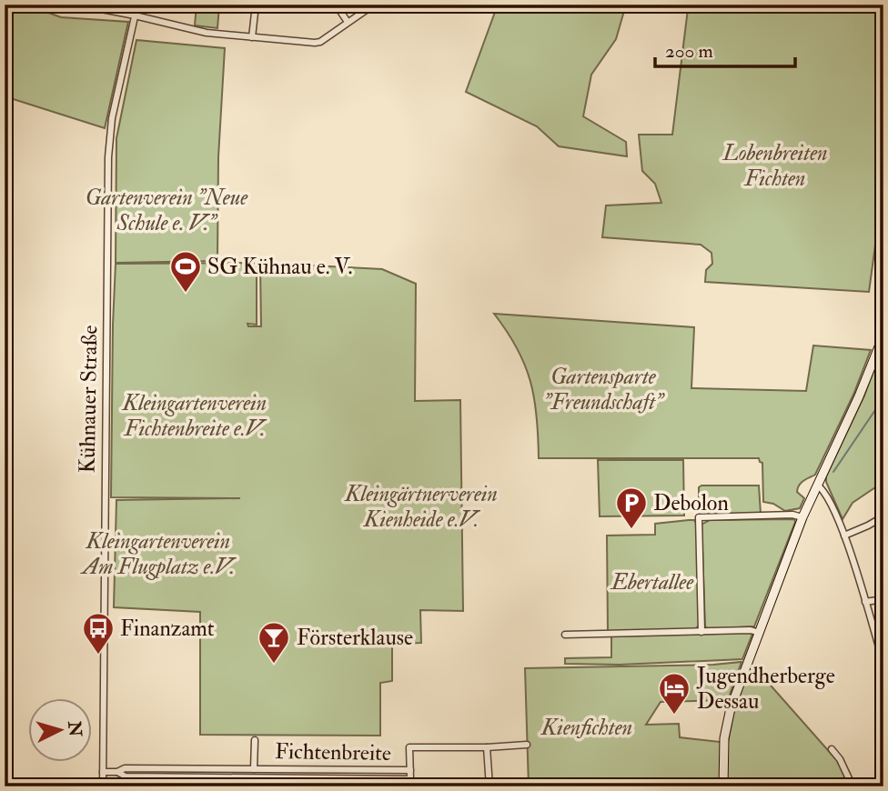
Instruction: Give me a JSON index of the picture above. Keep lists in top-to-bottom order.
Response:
{
  "streets": {
    "street": ["Kühnauer Straße", "Fichtenbreite"]
  },
  "crossings": [
    ["Kühnauer Straße", "Fichtenbreite"]
  ],
  "parks": [
    "Lobenbreiten Fichten",
    "Gartenverein \"Neue Schule e. V.\"",
    "Gartensparte \"Freundschaft\"",
    "Kleingartenverein Fichtenbreite e.V.",
    "Kleingärtnerverein Kienheide e.V.",
    "Kleingartenverein Am Flugplatz e.V.",
    "Ebertallee",
    "Kienfichten"
  ],
  "places": {
    "sports": ["SG Kühnau e. V."],
    "parking": ["Debolon"],
    "bus stop": ["Finanzamt"],
    "bar": ["Försterklause"],
    "hotel": ["Jugendherberge Dessau"]
  },
  "scale_bar": "200 m",
  "north": "right"
}
